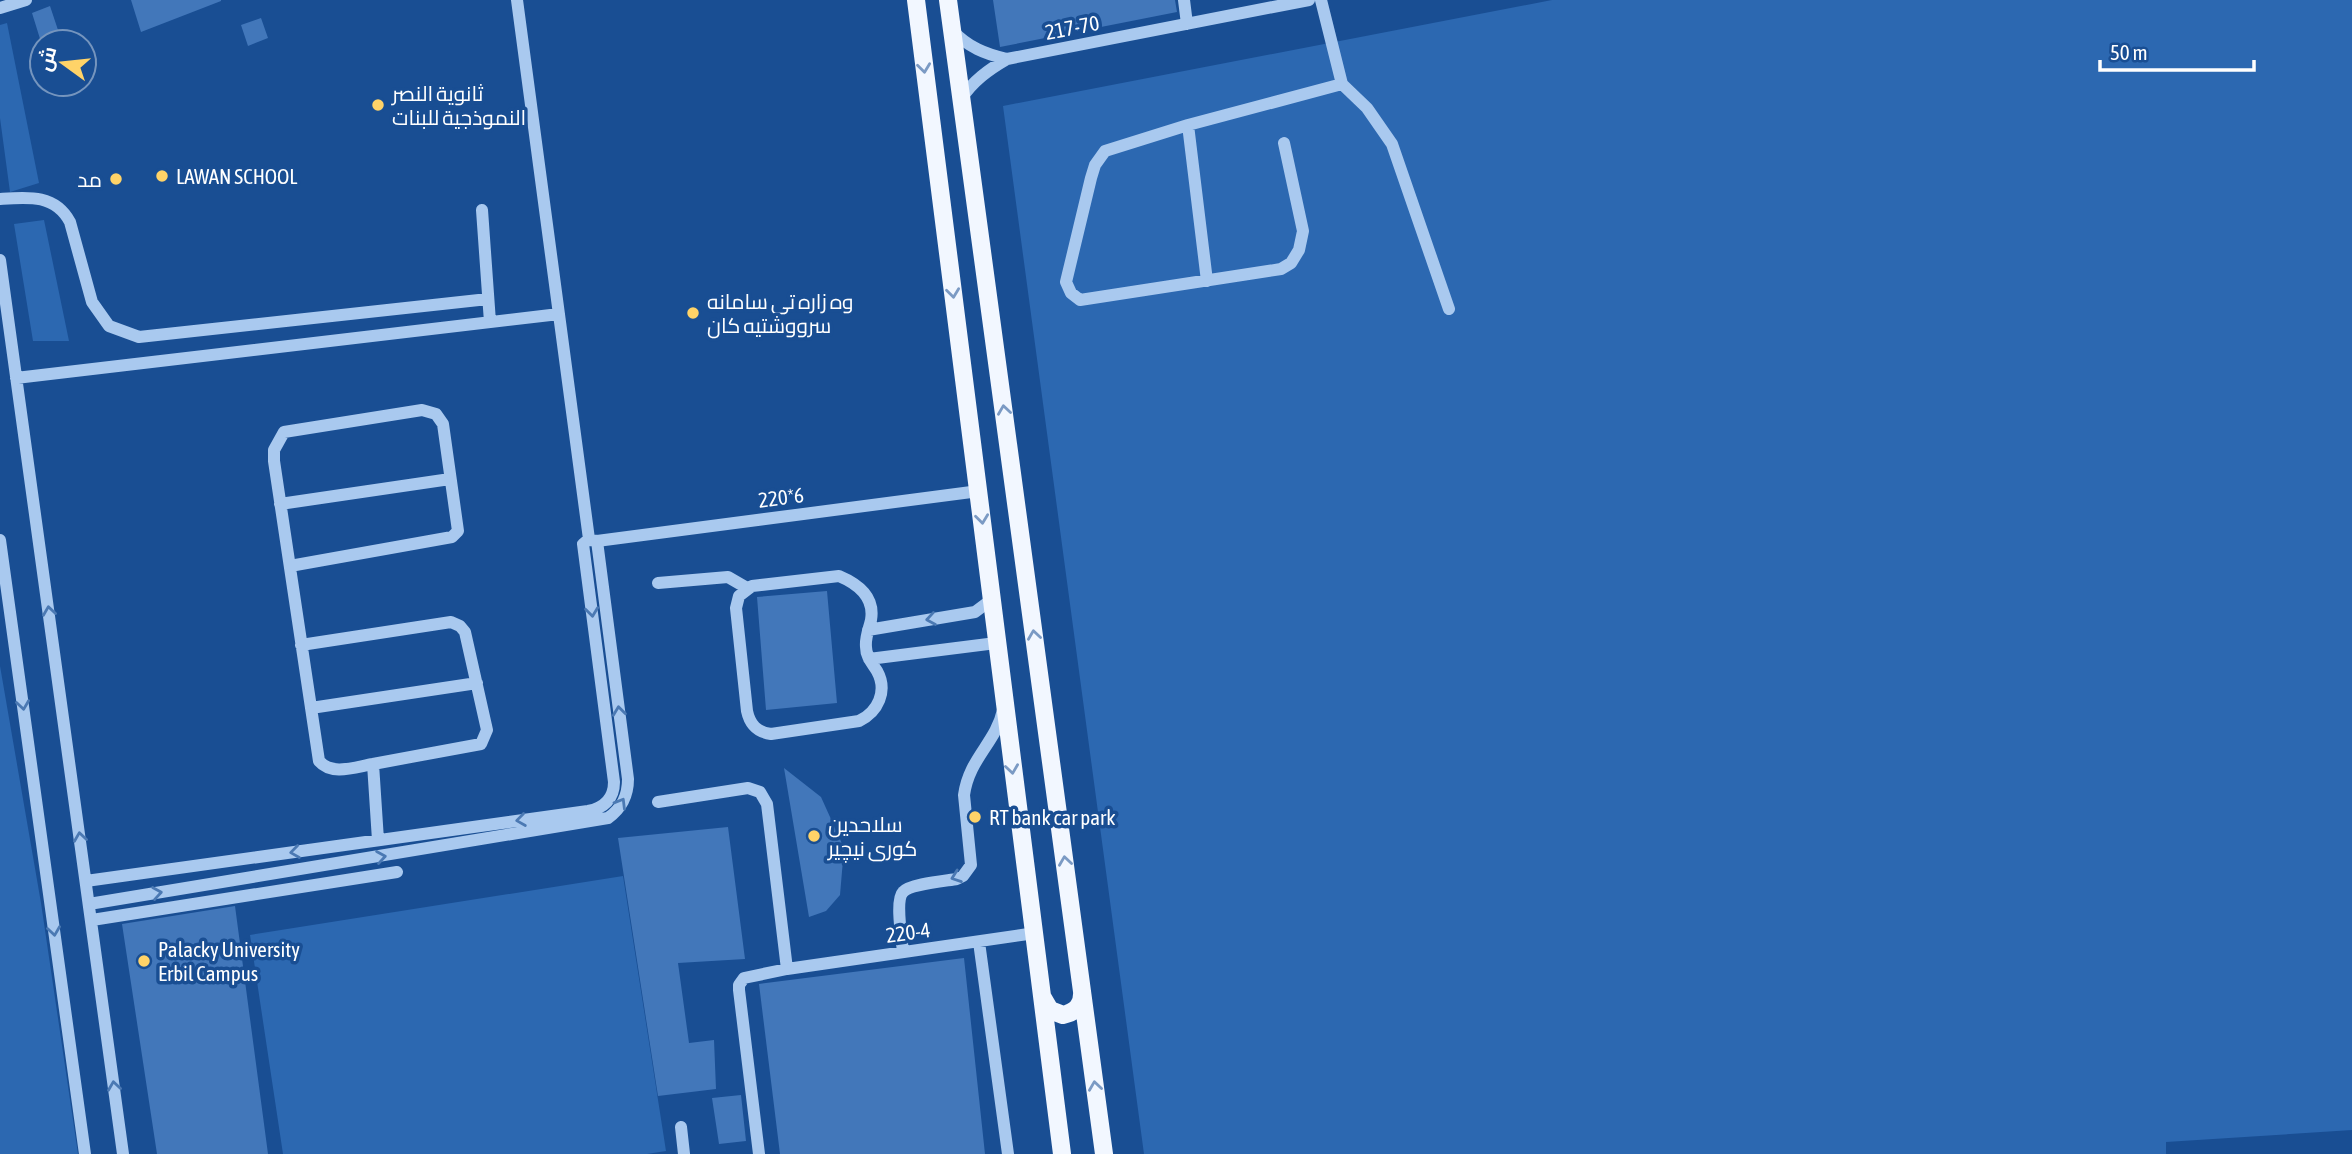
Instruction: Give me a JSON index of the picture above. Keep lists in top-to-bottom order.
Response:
{
  "streets": {
    "street": ["217-70", "220*6", "220-4"]
  },
  "places": [
    "ثانوية النصر النموذجية للبنات",
    "LAWAN SCHOOL",
    "مد",
    "وه زاره تى سامانه سرووشتيه كان",
    "RT bank car park",
    "سلاحدین كوری نیچیر",
    "Palacky University Erbil Campus"
  ],
  "scale_bar": "50 m",
  "north": "left"
}
